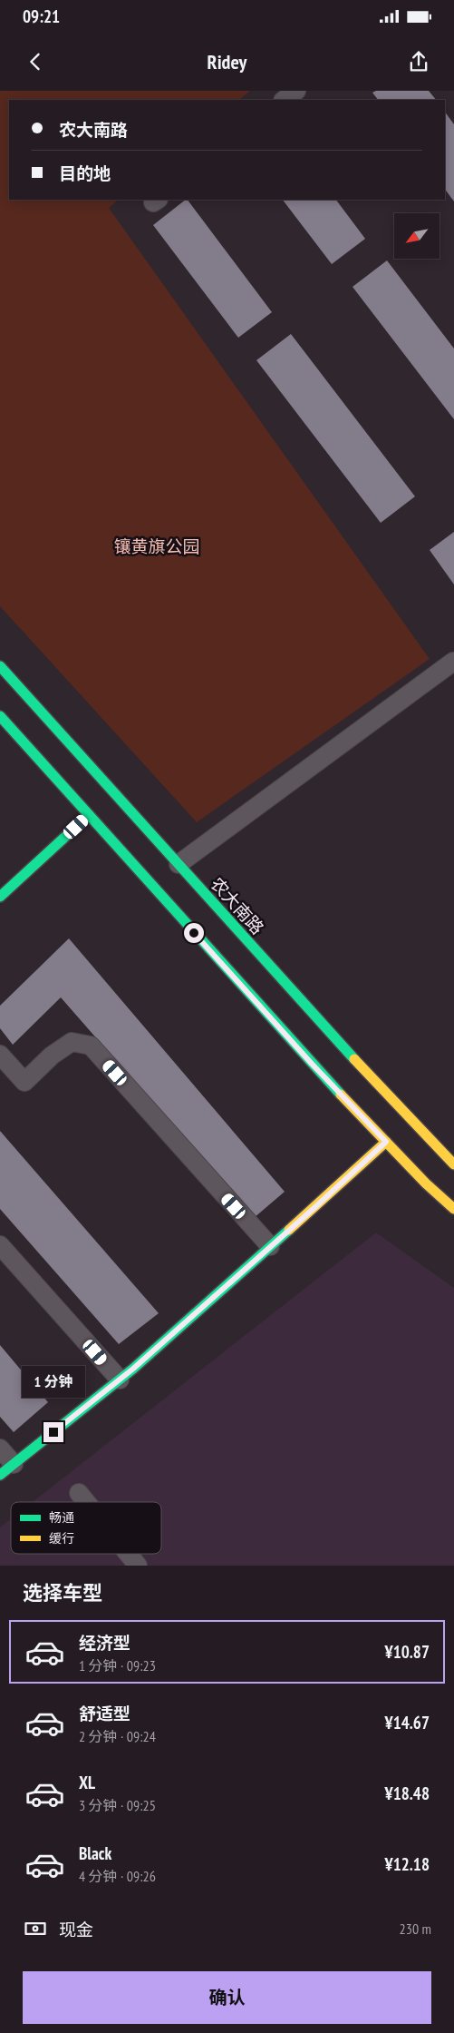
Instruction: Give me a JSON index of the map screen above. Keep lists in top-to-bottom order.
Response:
{
  "streets": {
    "main road": ["农大南路"]
  },
  "parks": ["镶黄旗公园"],
  "legend": ["畅通", "缓行"],
  "north": "bottom left",
  "page": {
    "status": "09:21",
    "header": "Ridey",
    "banner": ["农大南路", "目的地"],
    "bubble": "1 分钟",
    "heading": "选择车型",
    "list": [
      {
        "name": "经济型",
        "note": "1 分钟 · 09:23",
        "value": "¥10.87"
      },
      {
        "name": "舒适型",
        "note": "2 分钟 · 09:24",
        "value": "¥14.67"
      },
      {
        "name": "XL",
        "note": "3 分钟 · 09:25",
        "value": "¥18.48"
      },
      {
        "name": "Black",
        "note": "4 分钟 · 09:26",
        "value": "¥12.18"
      }
    ],
    "pay": ["现金", "230 m"],
    "buttons": "确认"
  }
}
